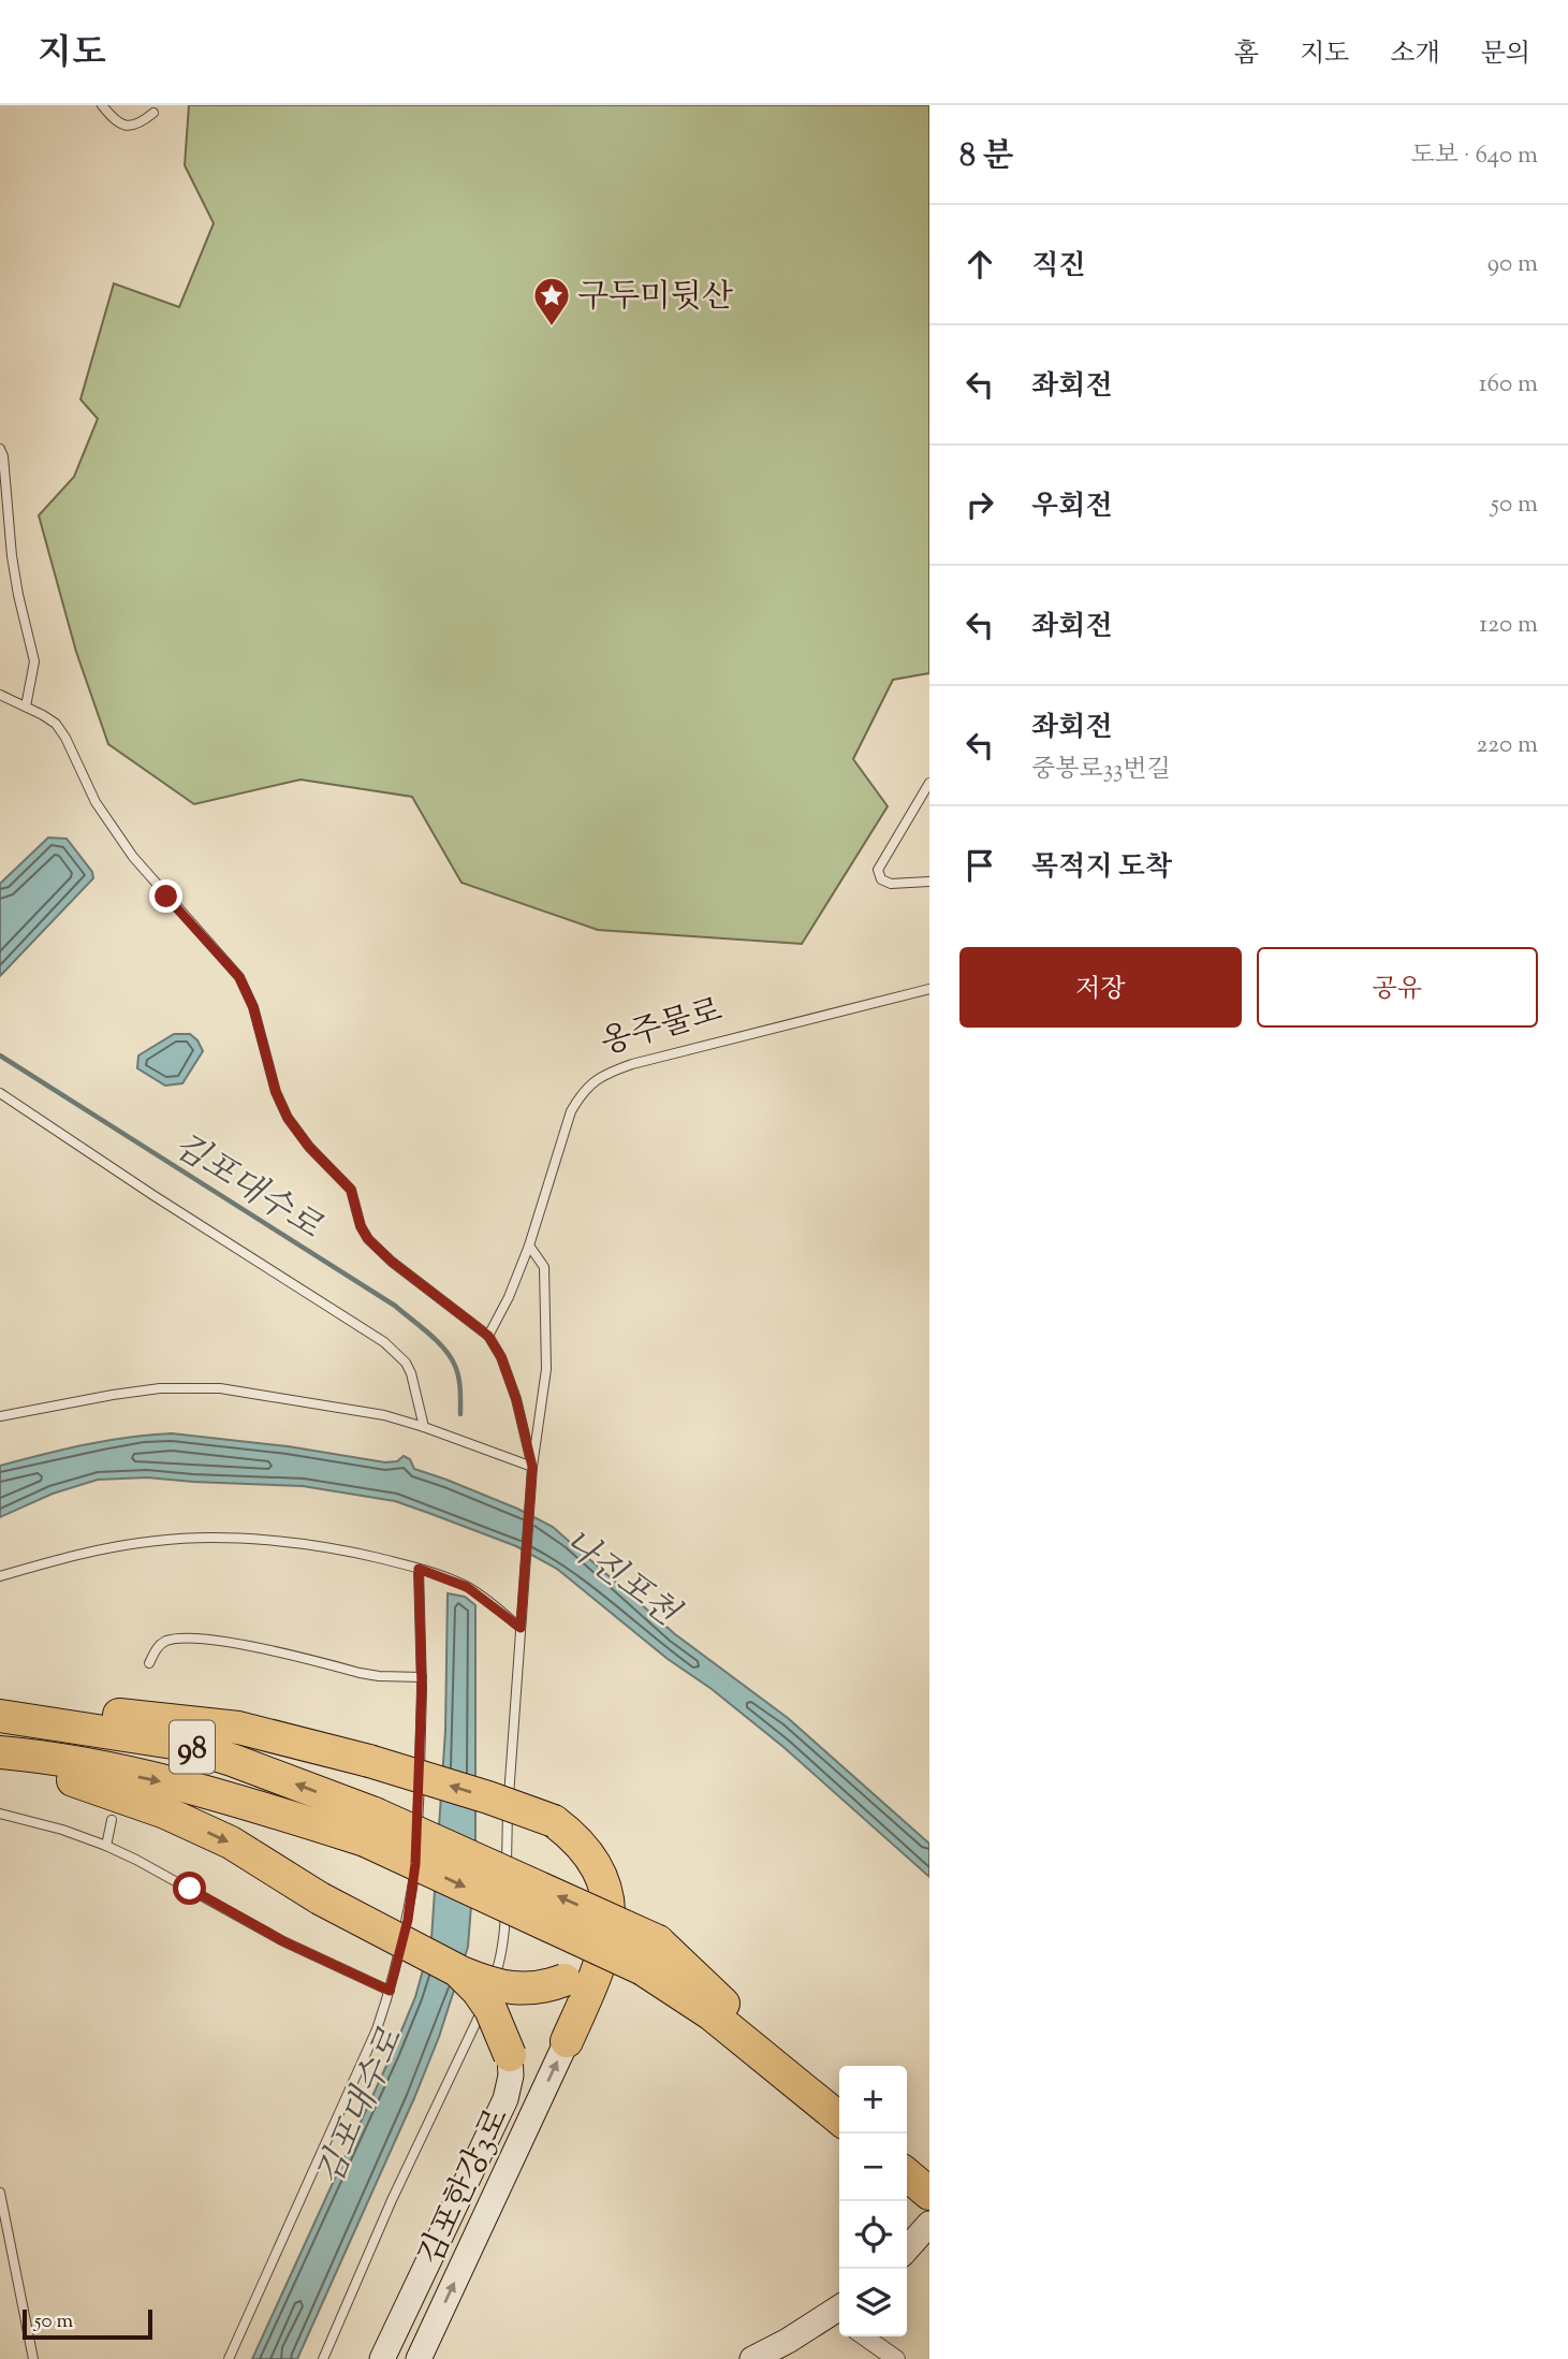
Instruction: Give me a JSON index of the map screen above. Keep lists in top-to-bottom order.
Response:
{
  "streets": {
    "highway": ["98"],
    "street": ["김포한강3로"],
    "lane": ["옹주물로"]
  },
  "water": ["김포대수로", "나진포천"],
  "places": {
    "place": ["구두미뒷산"]
  },
  "scale_bar": "50 m",
  "page": {
    "header": "지도",
    "nav": [
      "홈",
      "지도",
      "소개",
      "문의"
    ],
    "heading": ["8 분", "도보 · 640 m"],
    "list": [
      ["직진", "90 m"],
      ["좌회전", "160 m"],
      ["우회전", "50 m"],
      ["좌회전", "120 m"],
      ["좌회전", "중봉로33번길", "220 m"],
      "목적지 도착"
    ],
    "buttons": ["저장", "공유"],
    "map_buttons": ["+", "−"],
    "scale": "50 m"
  }
}
